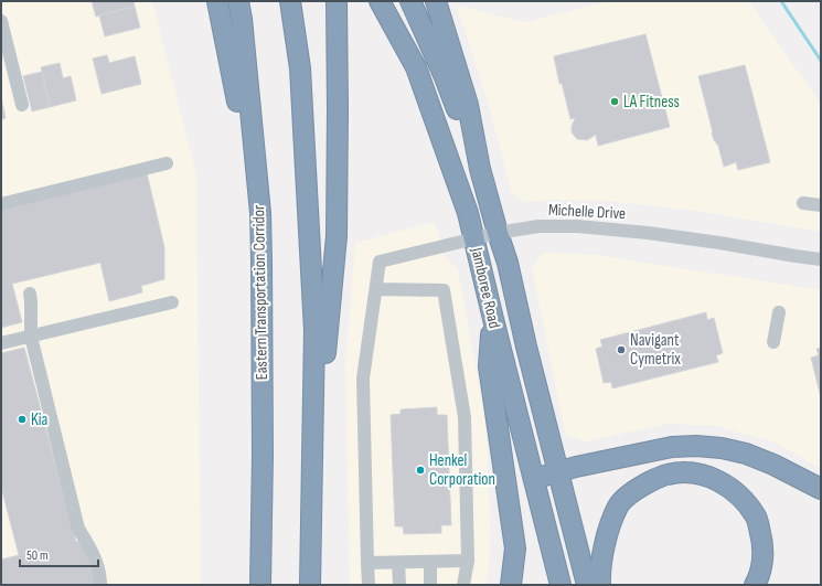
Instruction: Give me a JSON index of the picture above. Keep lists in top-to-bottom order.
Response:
{
  "streets": {
    "highway": ["Jamboree Road", "Eastern Transportation Corridor"],
    "street": ["Michelle Drive"]
  },
  "crossings": [
    ["Michelle Drive", "Jamboree Road"]
  ],
  "places": [
    "LA Fitness",
    "Navigant Cymetrix",
    "Kia",
    "Henkel Corporation"
  ],
  "scale_bar": "50 m"
}
